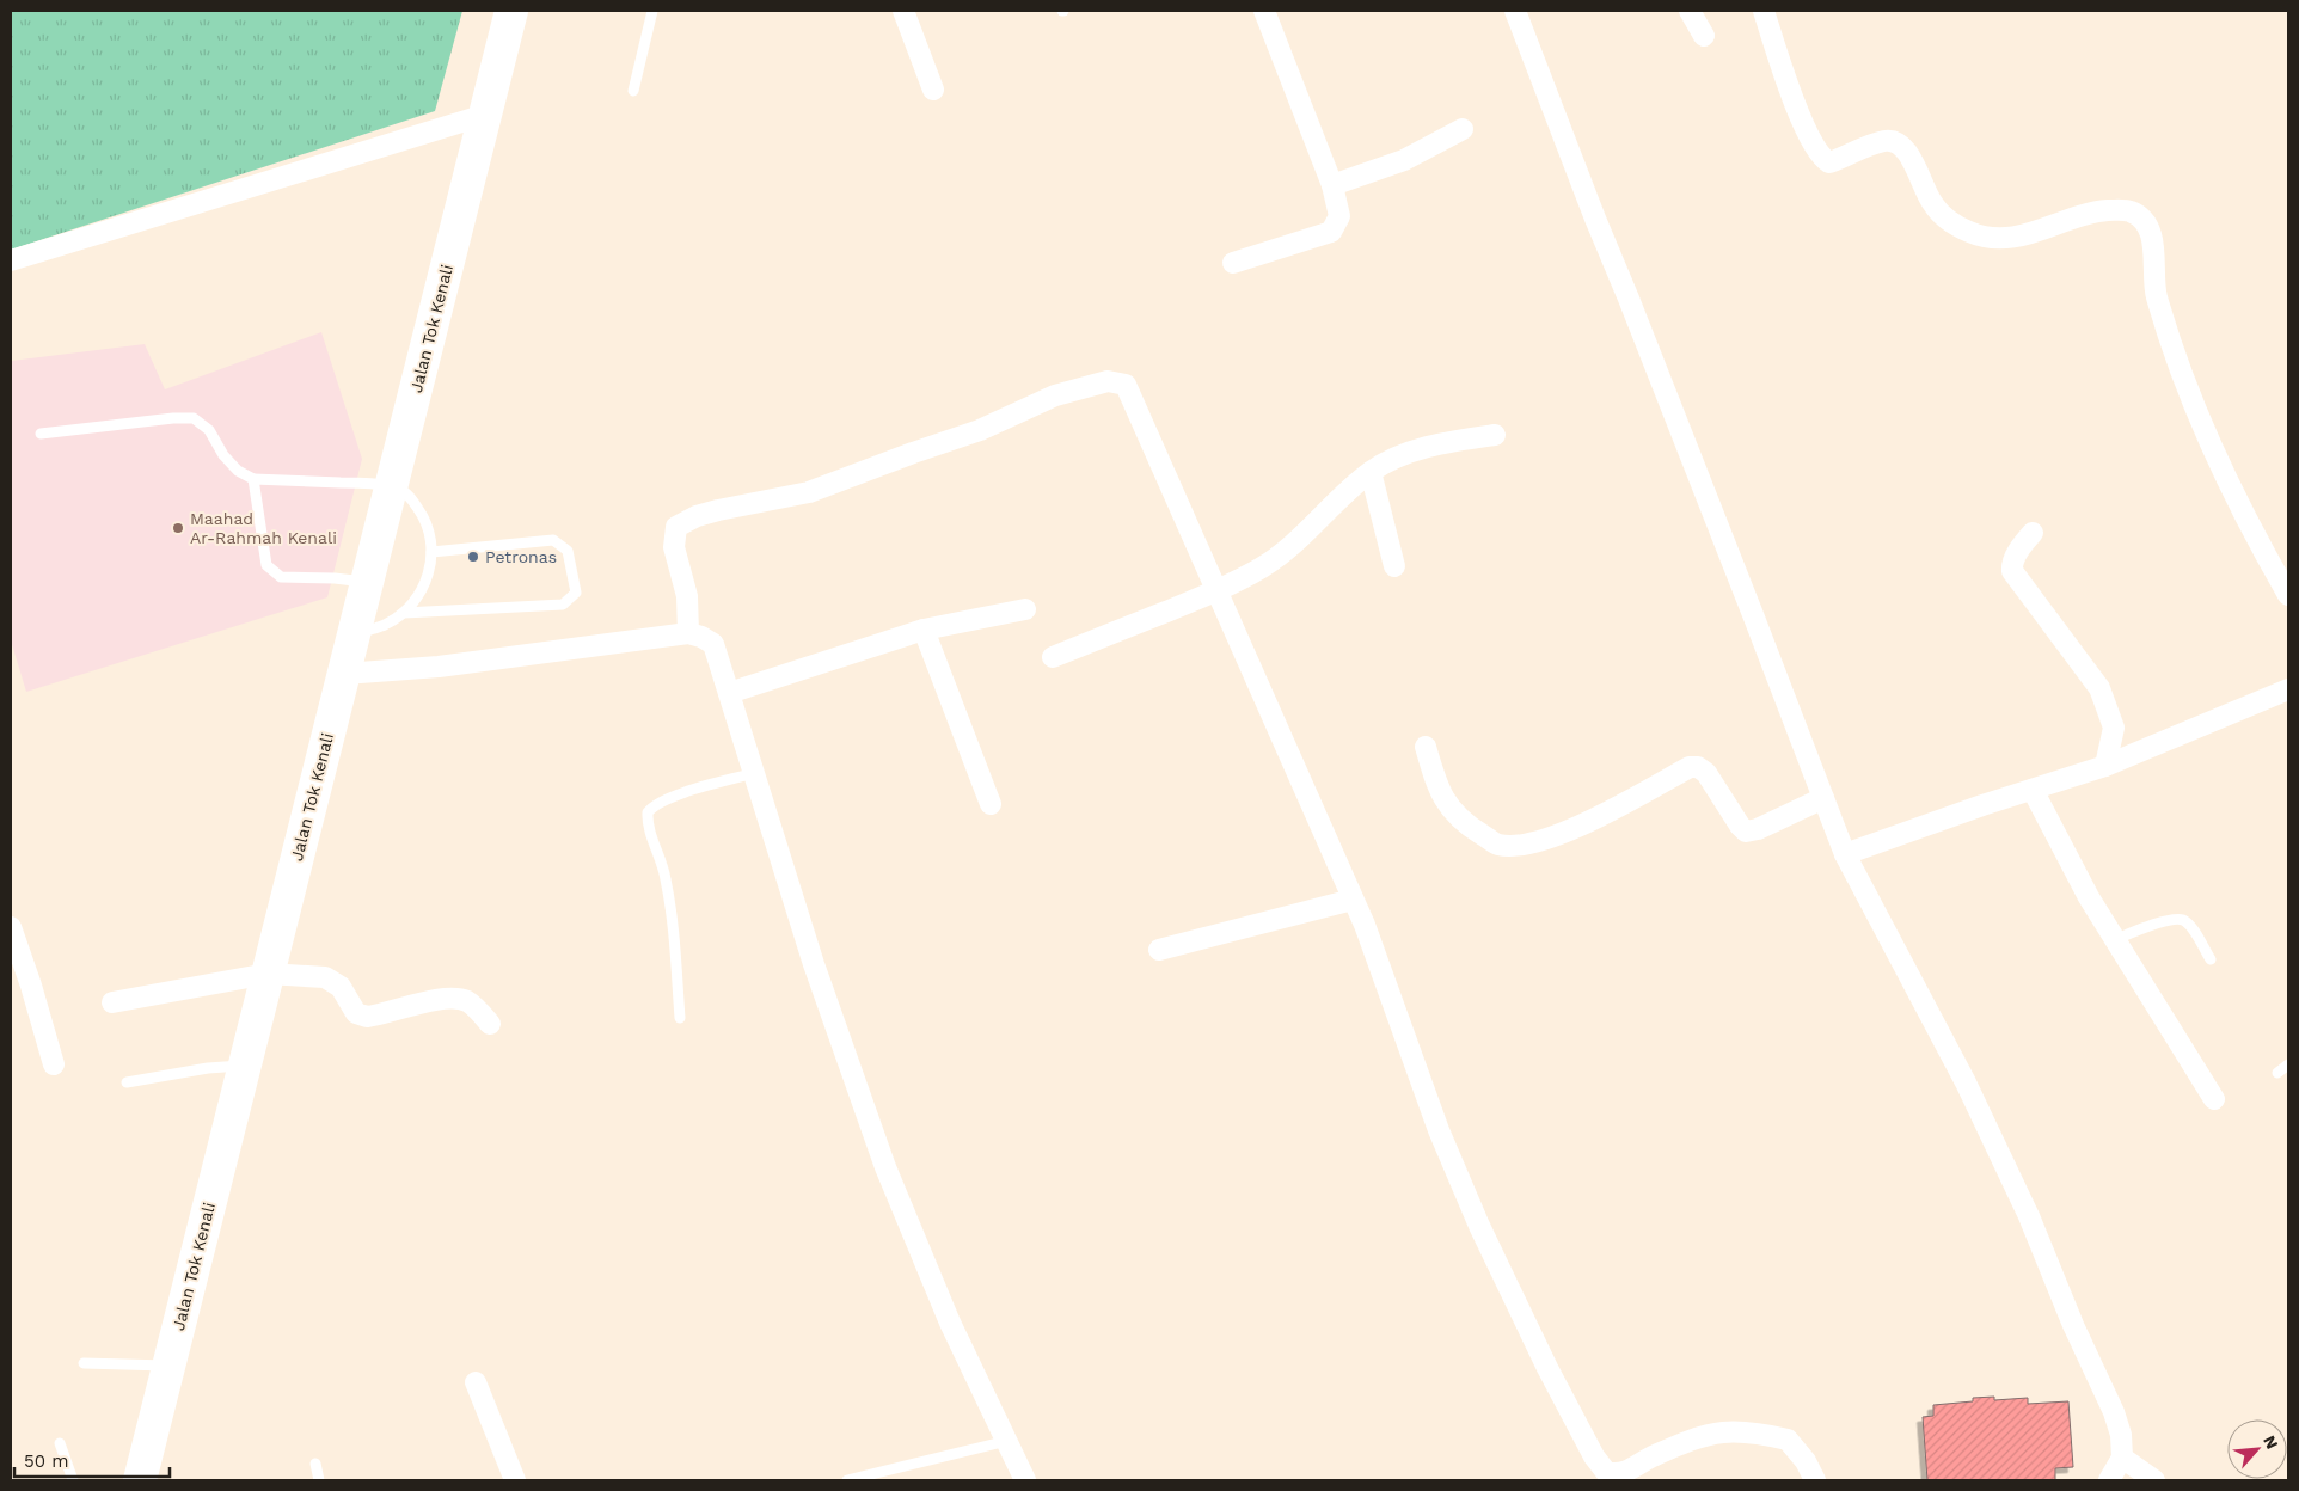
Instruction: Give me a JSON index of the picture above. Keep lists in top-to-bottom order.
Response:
{
  "streets": {
    "main road": ["Jalan Tok Kenali"]
  },
  "places": ["Maahad Ar-Rahmah Kenali", "Petronas"],
  "scale_bar": "50 m",
  "north": "top right"
}
